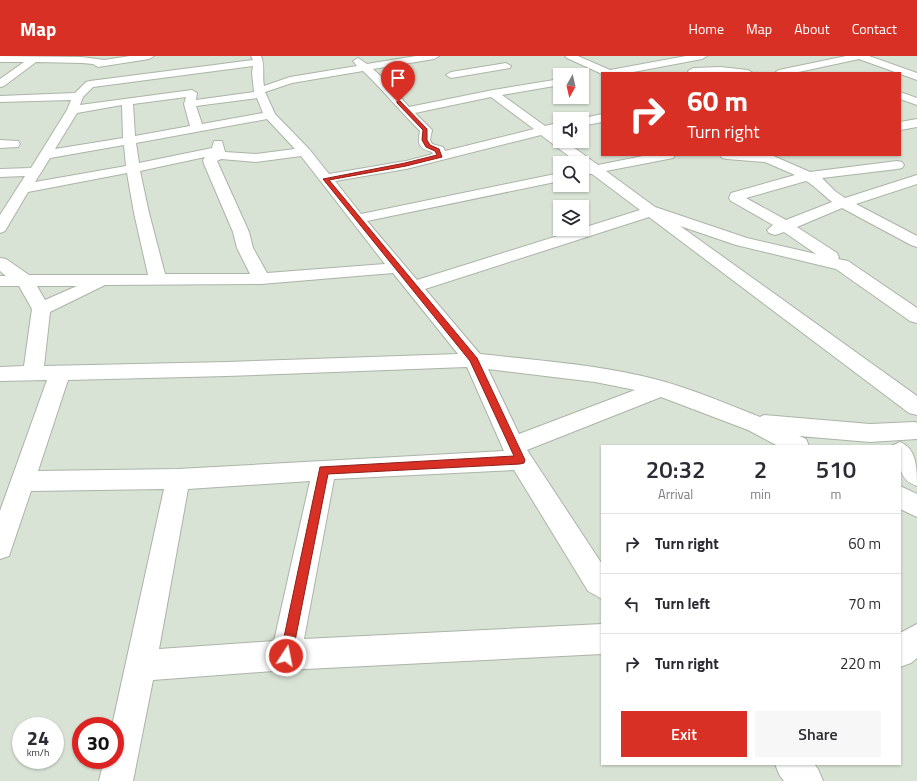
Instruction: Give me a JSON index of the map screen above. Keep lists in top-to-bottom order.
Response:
{
  "north": "bottom",
  "page": {
    "header": "Map",
    "nav": [
      "Home",
      "Map",
      "About",
      "Contact"
    ],
    "turn": ["60 m", "Turn right"],
    "eta": [
      "20:32",
      "Arrival",
      "2",
      "min",
      "510",
      "m"
    ],
    "list": [
      {
        "name": "Turn right",
        "value": "60 m"
      },
      {
        "name": "Turn left",
        "value": "70 m"
      },
      {
        "name": "Turn right",
        "value": "220 m"
      }
    ],
    "buttons": ["Exit", "Share"],
    "speed": "24 km/h",
    "limit": "30"
  }
}
